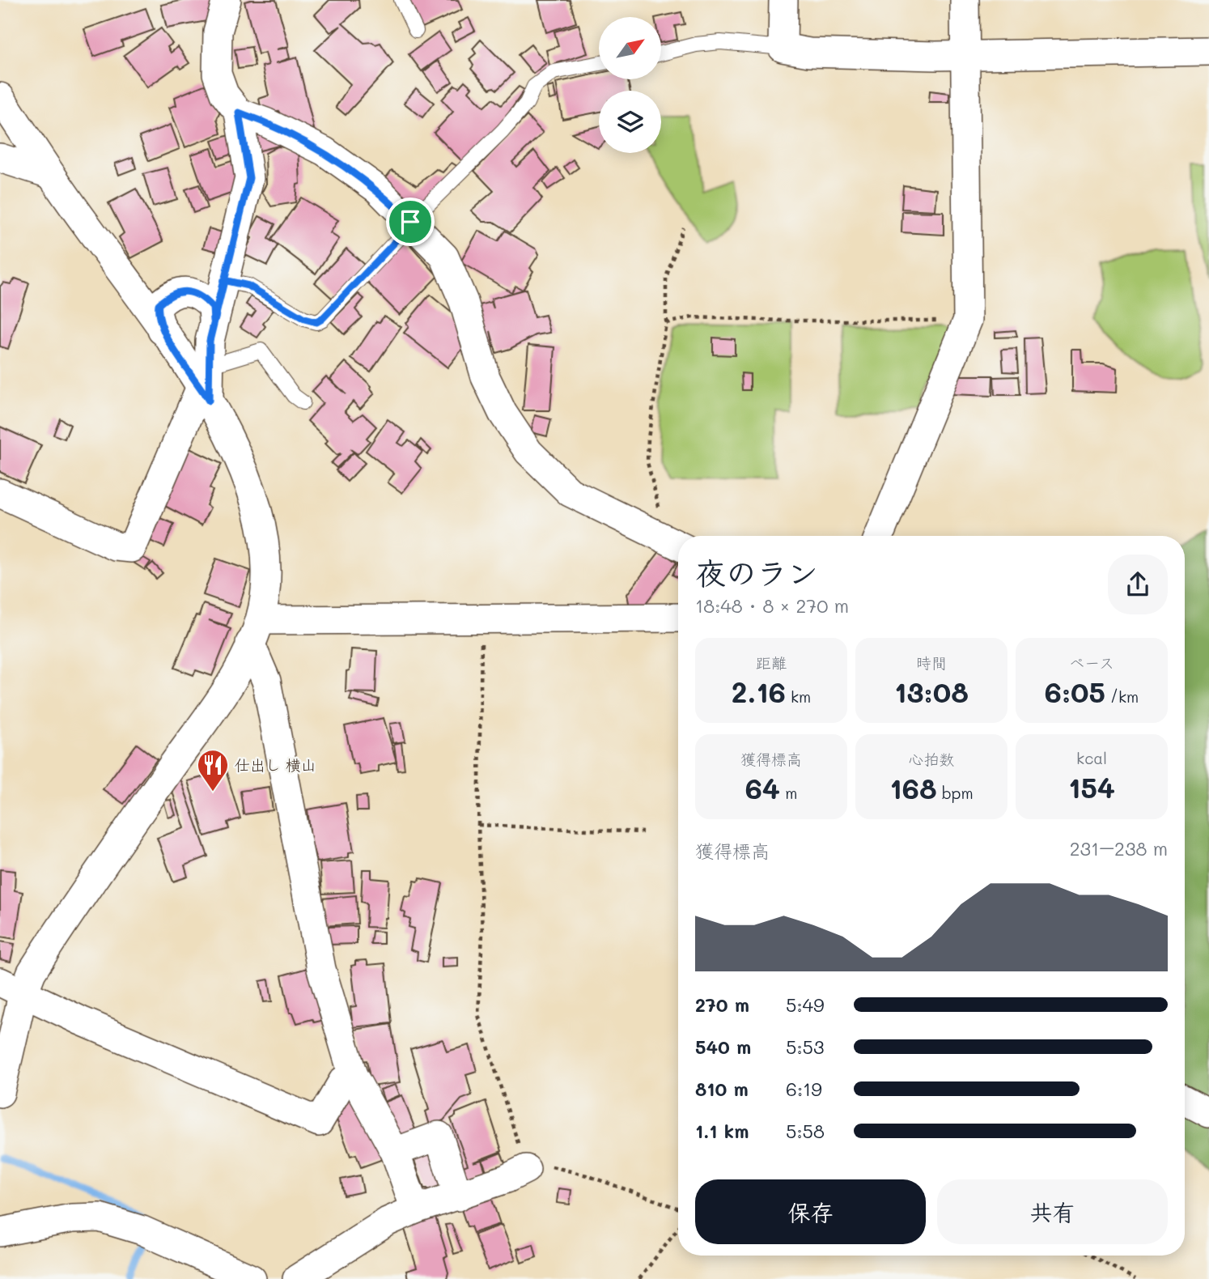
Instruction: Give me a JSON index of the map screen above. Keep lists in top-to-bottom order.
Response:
{
  "places": {
    "restaurant": ["仕出し 横山"]
  },
  "north": "top right",
  "page": {
    "heading": ["夜のラン", "18:48 · 8 × 270 m"],
    "stats": [
      ["距離", "2.16 km"],
      ["時間", "13:08"],
      ["ペース", "6:05 /km"],
      ["獲得標高", "64 m"],
      ["心拍数", "168 bpm"],
      ["kcal", "154"]
    ],
    "chart": ["獲得標高", "231–238 m"],
    "list": [
      {
        "name": "270 m",
        "note": "5:49"
      },
      {
        "name": "540 m",
        "note": "5:53"
      },
      {
        "name": "810 m",
        "note": "6:19"
      },
      {
        "name": "1.1 km",
        "note": "5:58"
      }
    ],
    "buttons": ["保存", "共有"]
  }
}
